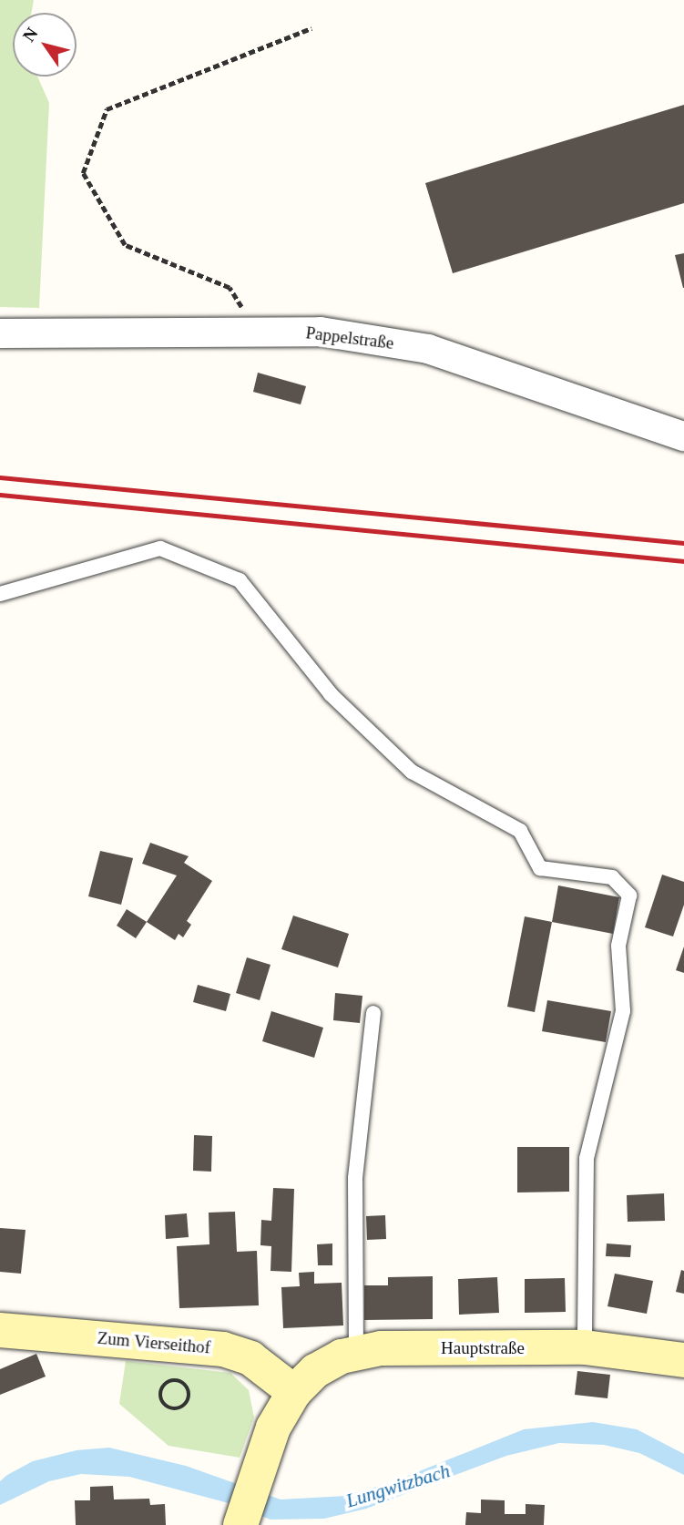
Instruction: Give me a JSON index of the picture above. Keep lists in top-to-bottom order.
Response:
{
  "streets": {
    "street": ["Pappelstraße", "Zum Vierseithof", "Hauptstraße"]
  },
  "crossings": [
    ["Zum Vierseithof", "Hauptstraße"]
  ],
  "water": ["Lungwitzbach"],
  "north": "top left"
}
